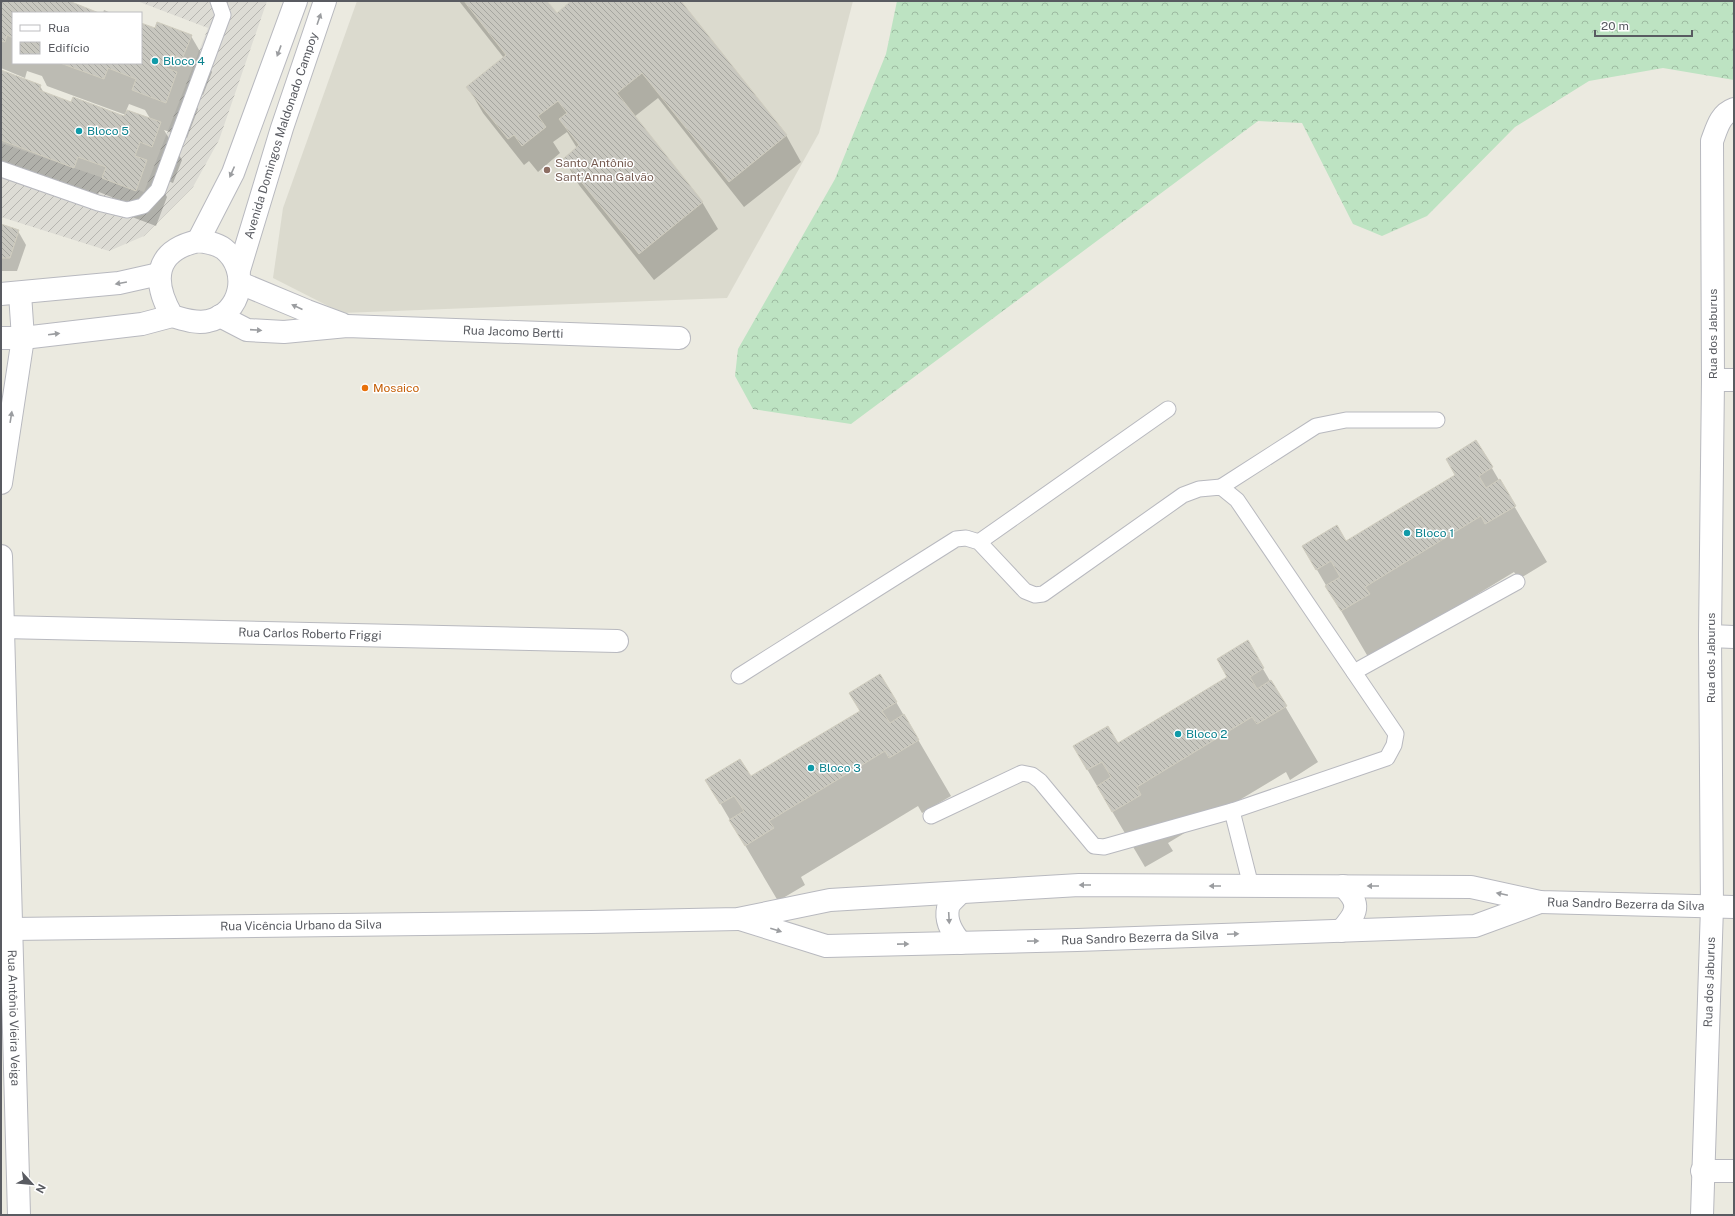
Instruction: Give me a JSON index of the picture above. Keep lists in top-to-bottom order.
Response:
{
  "streets": {
    "street": [
      "Avenida Domingos Maldonado Campoy",
      "Rua Jacomo Bertti",
      "Rua dos Jaburus",
      "Rua Carlos Roberto Friggi",
      "Rua Sandro Bezerra da Silva",
      "Rua Vicência Urbano da Silva",
      "Rua Antônio Vieira Veiga"
    ]
  },
  "crossings": [
    ["Avenida Domingos Maldonado Campoy", "Rua Jacomo Bertti"],
    ["Rua dos Jaburus", "Rua Sandro Bezerra da Silva"],
    ["Rua Carlos Roberto Friggi", "Rua Antônio Vieira Veiga"],
    ["Rua Sandro Bezerra da Silva", "Rua Vicência Urbano da Silva"],
    ["Rua Vicência Urbano da Silva", "Rua Antônio Vieira Veiga"]
  ],
  "places": [
    "Bloco 4",
    "Bloco 5",
    "Santo Antônio Sant'Anna Galvão",
    "Mosaico",
    "Bloco 1",
    "Bloco 2",
    "Bloco 3"
  ],
  "legend": ["Rua", "Edifício"],
  "scale_bar": "20 m",
  "north": "bottom right"
}
